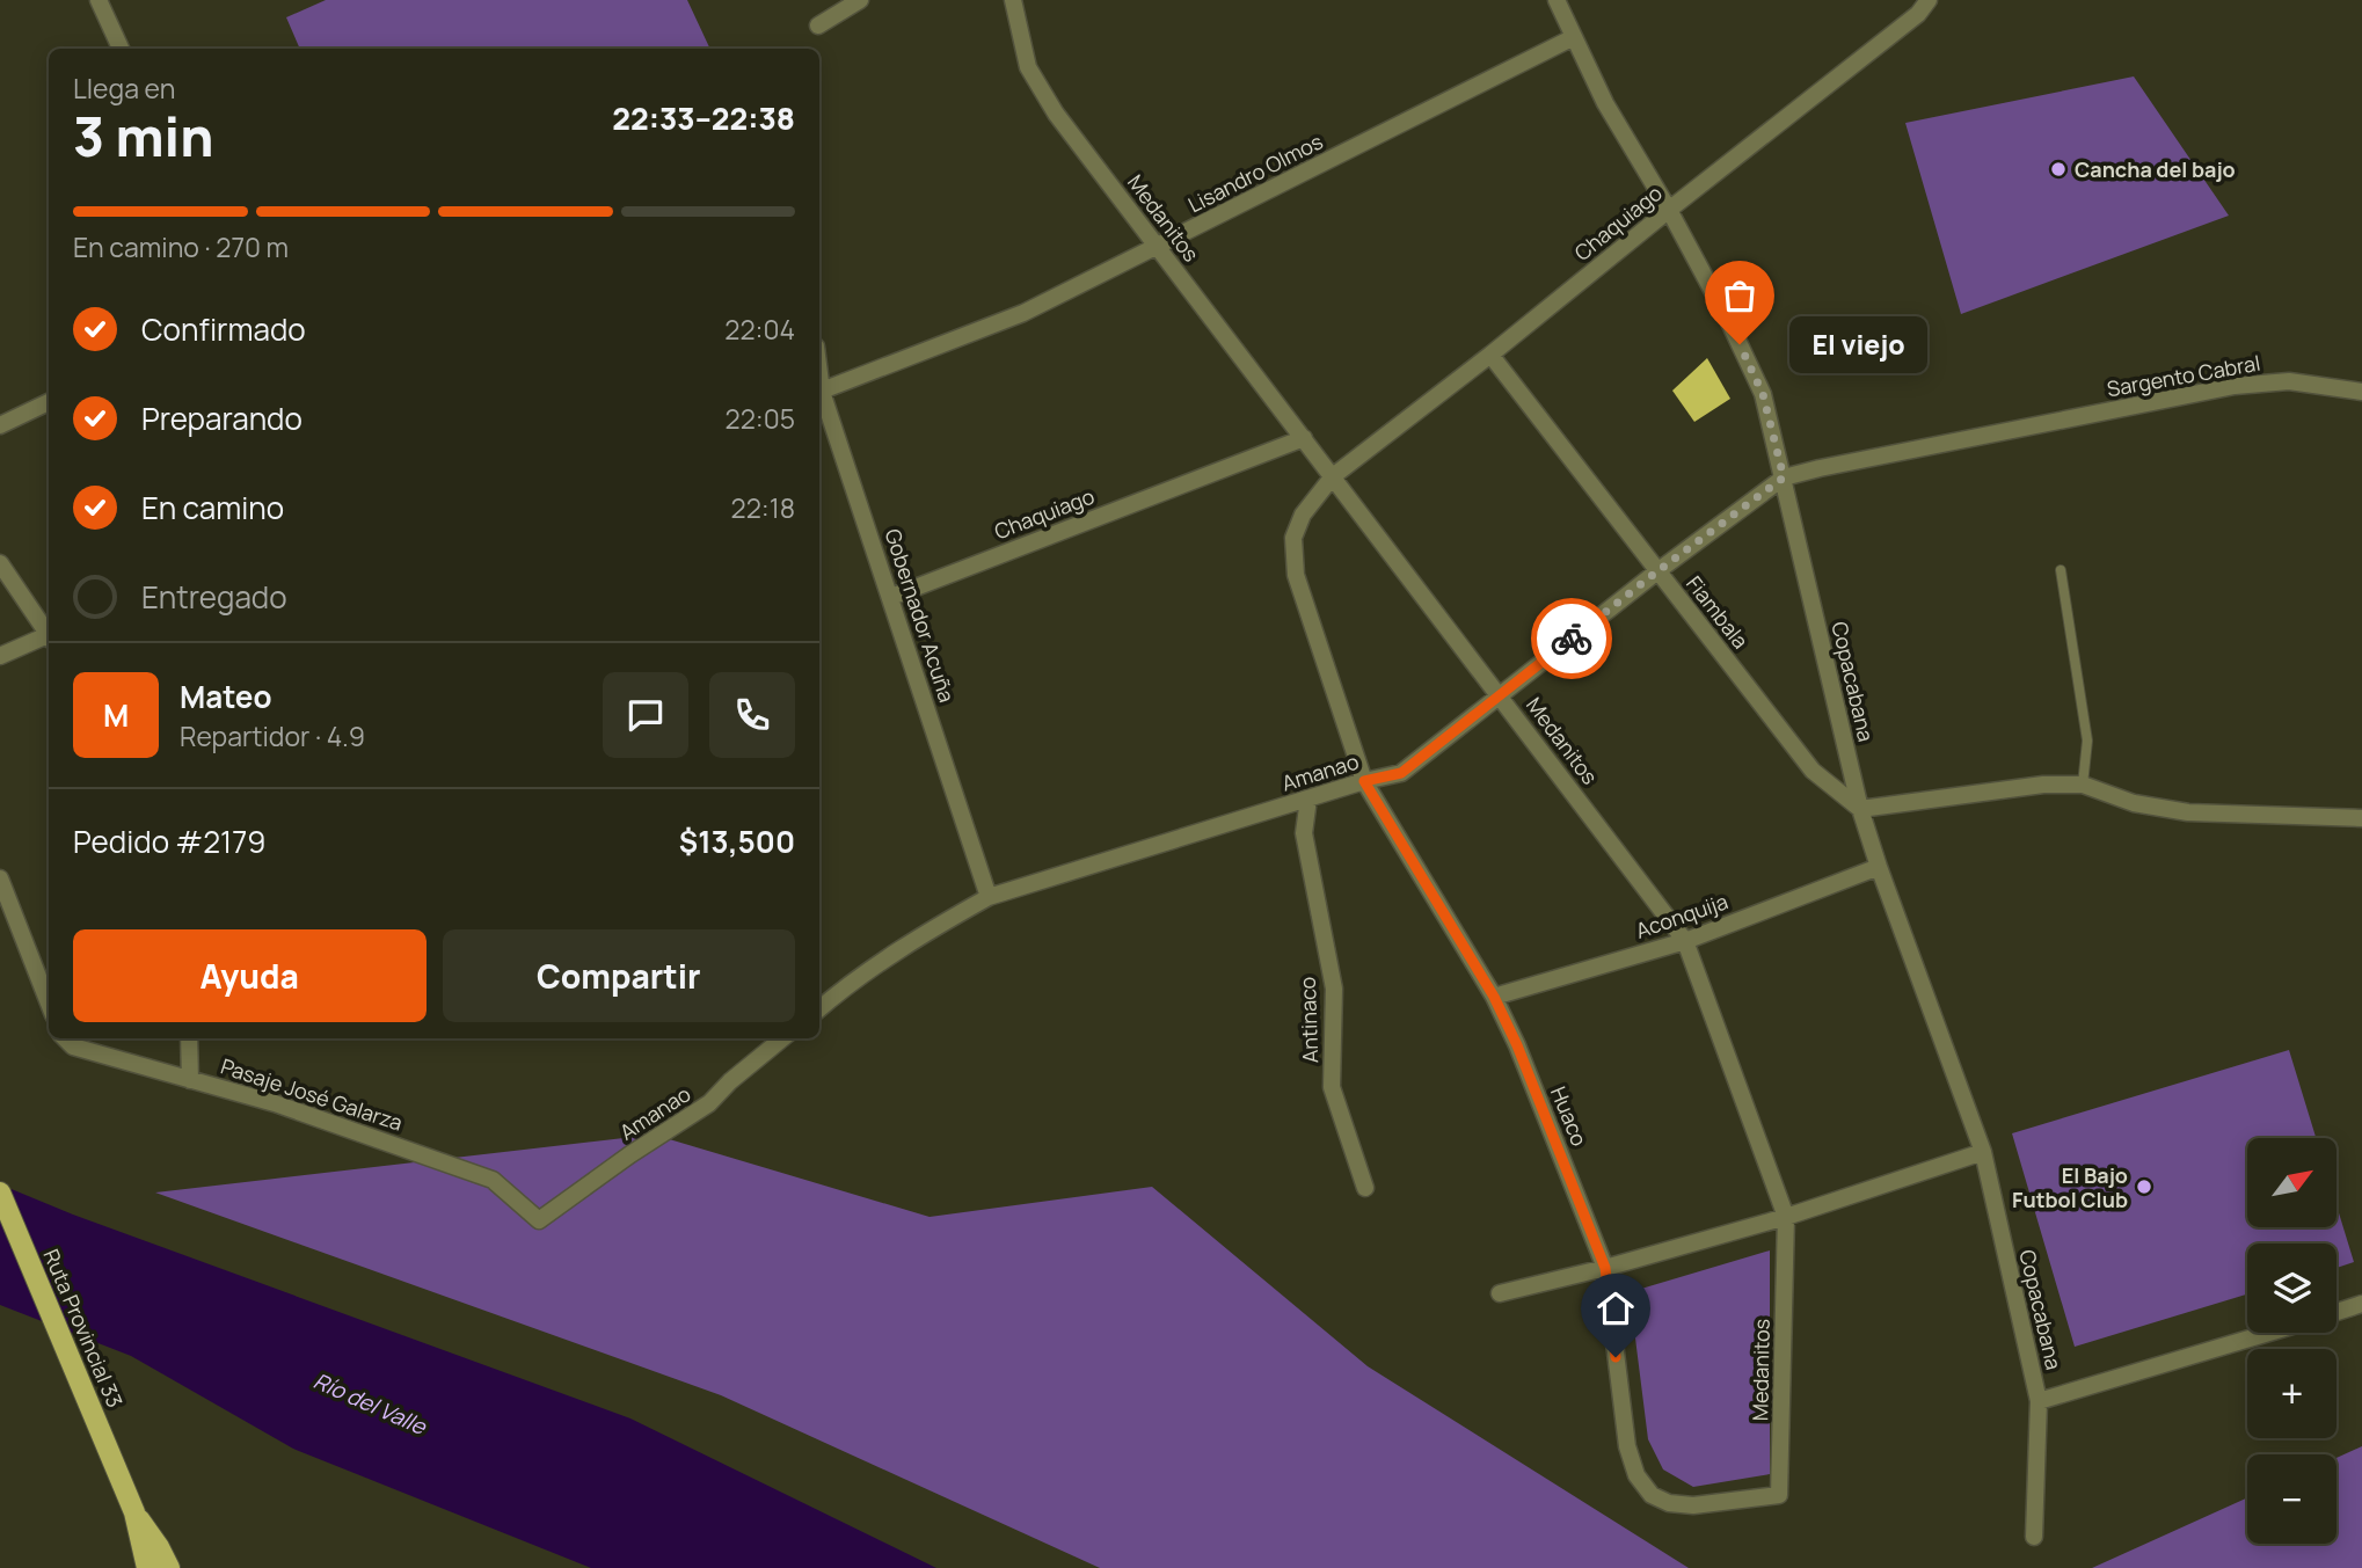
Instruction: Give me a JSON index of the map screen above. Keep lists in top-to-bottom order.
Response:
{
  "streets": {
    "main road": ["Ruta Provincial 33"],
    "street": [
      "Lisandro Olmos",
      "Medanitos",
      "Chaquiago",
      "Sargento Cabral",
      "Fiambala",
      "Gobernador Acuña",
      "Copacabana",
      "Amanao",
      "Aconquija",
      "Antinaco",
      "Pasaje José Galarza",
      "Huaco"
    ]
  },
  "crossings": [
    ["Lisandro Olmos", "Medanitos"],
    ["Lisandro Olmos", "Copacabana"],
    ["Medanitos", "Chaquiago"],
    ["Medanitos", "Amanao"],
    ["Medanitos", "Aconquija"],
    ["Medanitos", "Huaco"],
    ["Chaquiago", "Fiambala"],
    ["Chaquiago", "Gobernador Acuña"],
    ["Chaquiago", "Copacabana"],
    ["Sargento Cabral", "Copacabana"],
    ["Sargento Cabral", "Amanao"],
    ["Fiambala", "Copacabana"],
    ["Fiambala", "Amanao"],
    ["Gobernador Acuña", "Amanao"],
    ["Copacabana", "Amanao"],
    ["Copacabana", "Aconquija"],
    ["Amanao", "Antinaco"],
    ["Amanao", "Pasaje José Galarza"],
    ["Amanao", "Huaco"],
    ["Aconquija", "Huaco"]
  ],
  "water": ["Río del Valle"],
  "places": ["Cancha del bajo", "El viejo", "El Bajo Futbol Club"],
  "north": "top right",
  "page": {
    "heading": ["3 min", "Llega en", "22:33–22:38"],
    "panel": [
      "Mateo",
      "Repartidor · 4.9",
      "Pedido #2179",
      "$13,500"
    ],
    "bar": "En camino · 270 m",
    "list": [
      ["Confirmado", "22:04"],
      ["Preparando", "22:05"],
      ["En camino", "22:18"],
      "Entregado"
    ],
    "bubble": "El viejo",
    "round": "M",
    "buttons": ["Ayuda", "Compartir"],
    "map_buttons": ["+", "−"]
  }
}
